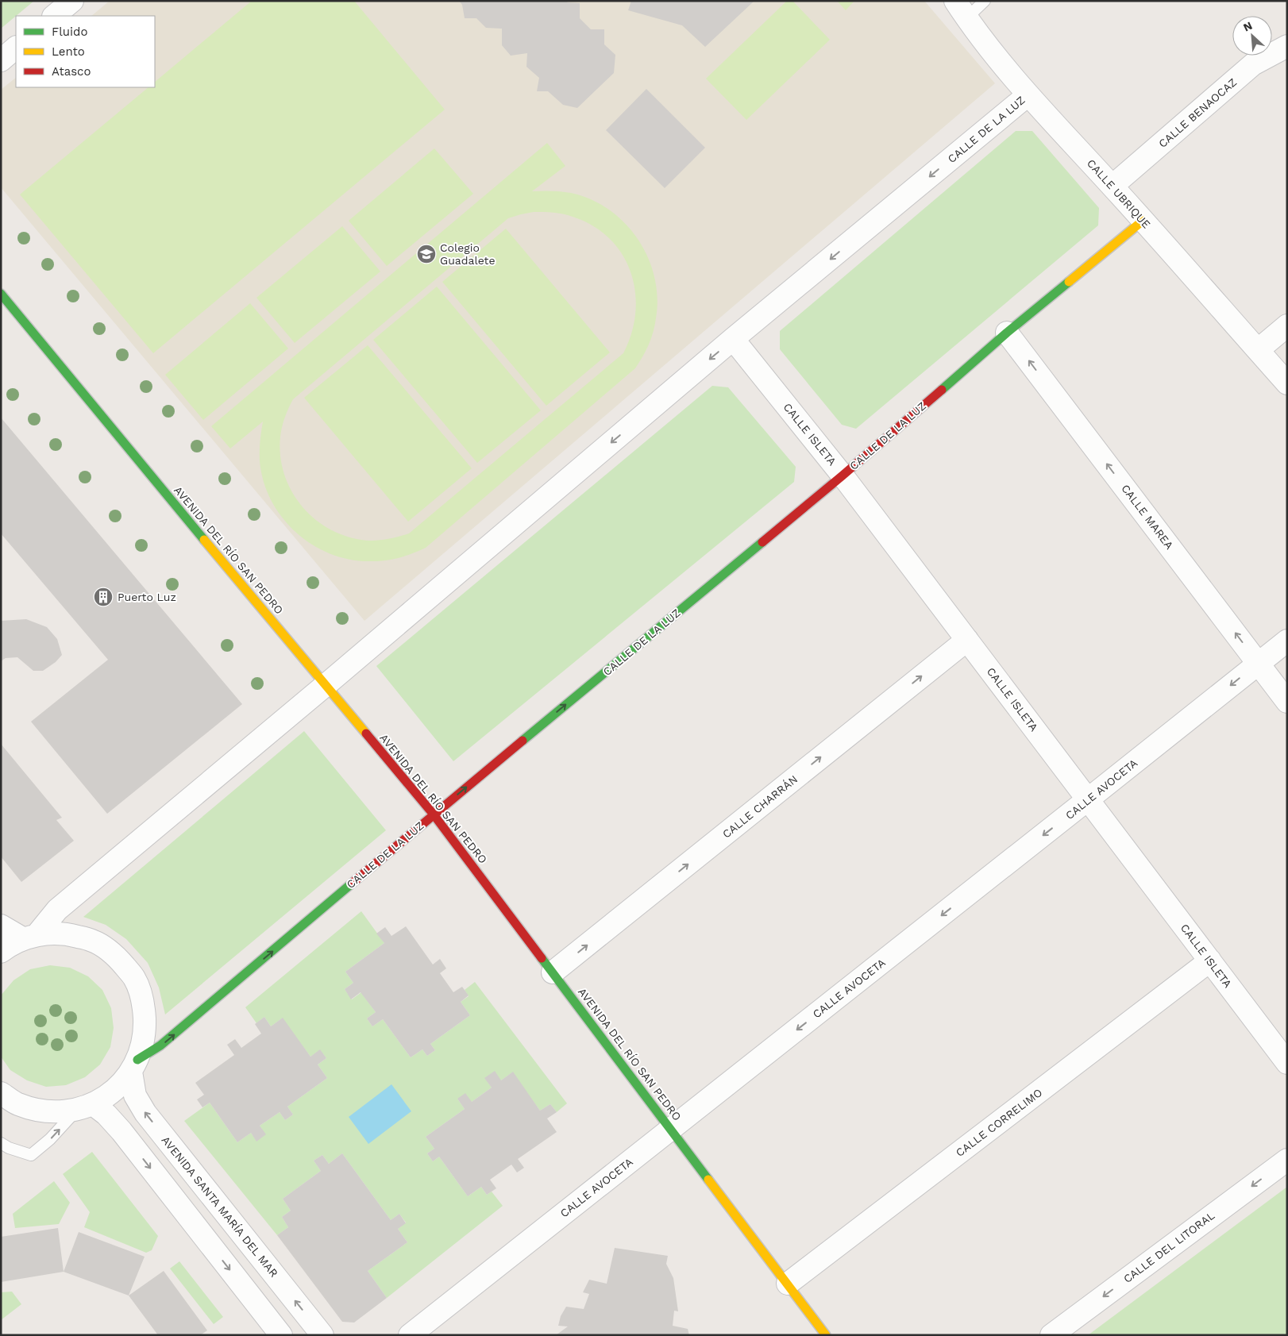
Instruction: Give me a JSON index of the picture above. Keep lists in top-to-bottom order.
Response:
{
  "streets": {
    "street": [
      "CALLE BENAOCAZ",
      "CALLE DE LA LUZ",
      "CALLE UBRIQUE",
      "CALLE ISLETA",
      "CALLE MAREA",
      "AVENIDA DEL RÍO SAN PEDRO",
      "CALLE AVOCETA",
      "CALLE CHARRÁN",
      "CALLE CORRELIMO",
      "AVENIDA SANTA MARÍA DEL MAR",
      "CALLE DEL LITORAL"
    ]
  },
  "crossings": [
    ["CALLE BENAOCAZ", "CALLE UBRIQUE"],
    ["CALLE DE LA LUZ", "CALLE UBRIQUE"],
    ["CALLE DE LA LUZ", "CALLE ISLETA"],
    ["CALLE DE LA LUZ", "CALLE MAREA"],
    ["CALLE DE LA LUZ", "AVENIDA DEL RÍO SAN PEDRO"],
    ["CALLE DE LA LUZ", "AVENIDA SANTA MARÍA DEL MAR"],
    ["CALLE ISLETA", "CALLE AVOCETA"],
    ["CALLE ISLETA", "CALLE CHARRÁN"],
    ["CALLE ISLETA", "CALLE CORRELIMO"],
    ["CALLE MAREA", "CALLE AVOCETA"],
    ["AVENIDA DEL RÍO SAN PEDRO", "CALLE AVOCETA"],
    ["AVENIDA DEL RÍO SAN PEDRO", "CALLE CHARRÁN"],
    ["AVENIDA DEL RÍO SAN PEDRO", "CALLE CORRELIMO"]
  ],
  "one_way": [
    "CALLE MAREA",
    "CALLE AVOCETA",
    "CALLE CHARRÁN",
    "CALLE DEL LITORAL"
  ],
  "places": {
    "school or university": ["Colegio Guadalete"],
    "building": ["Puerto Luz"]
  },
  "legend": ["Fluido", "Lento", "Atasco"],
  "north": "top left"
}
